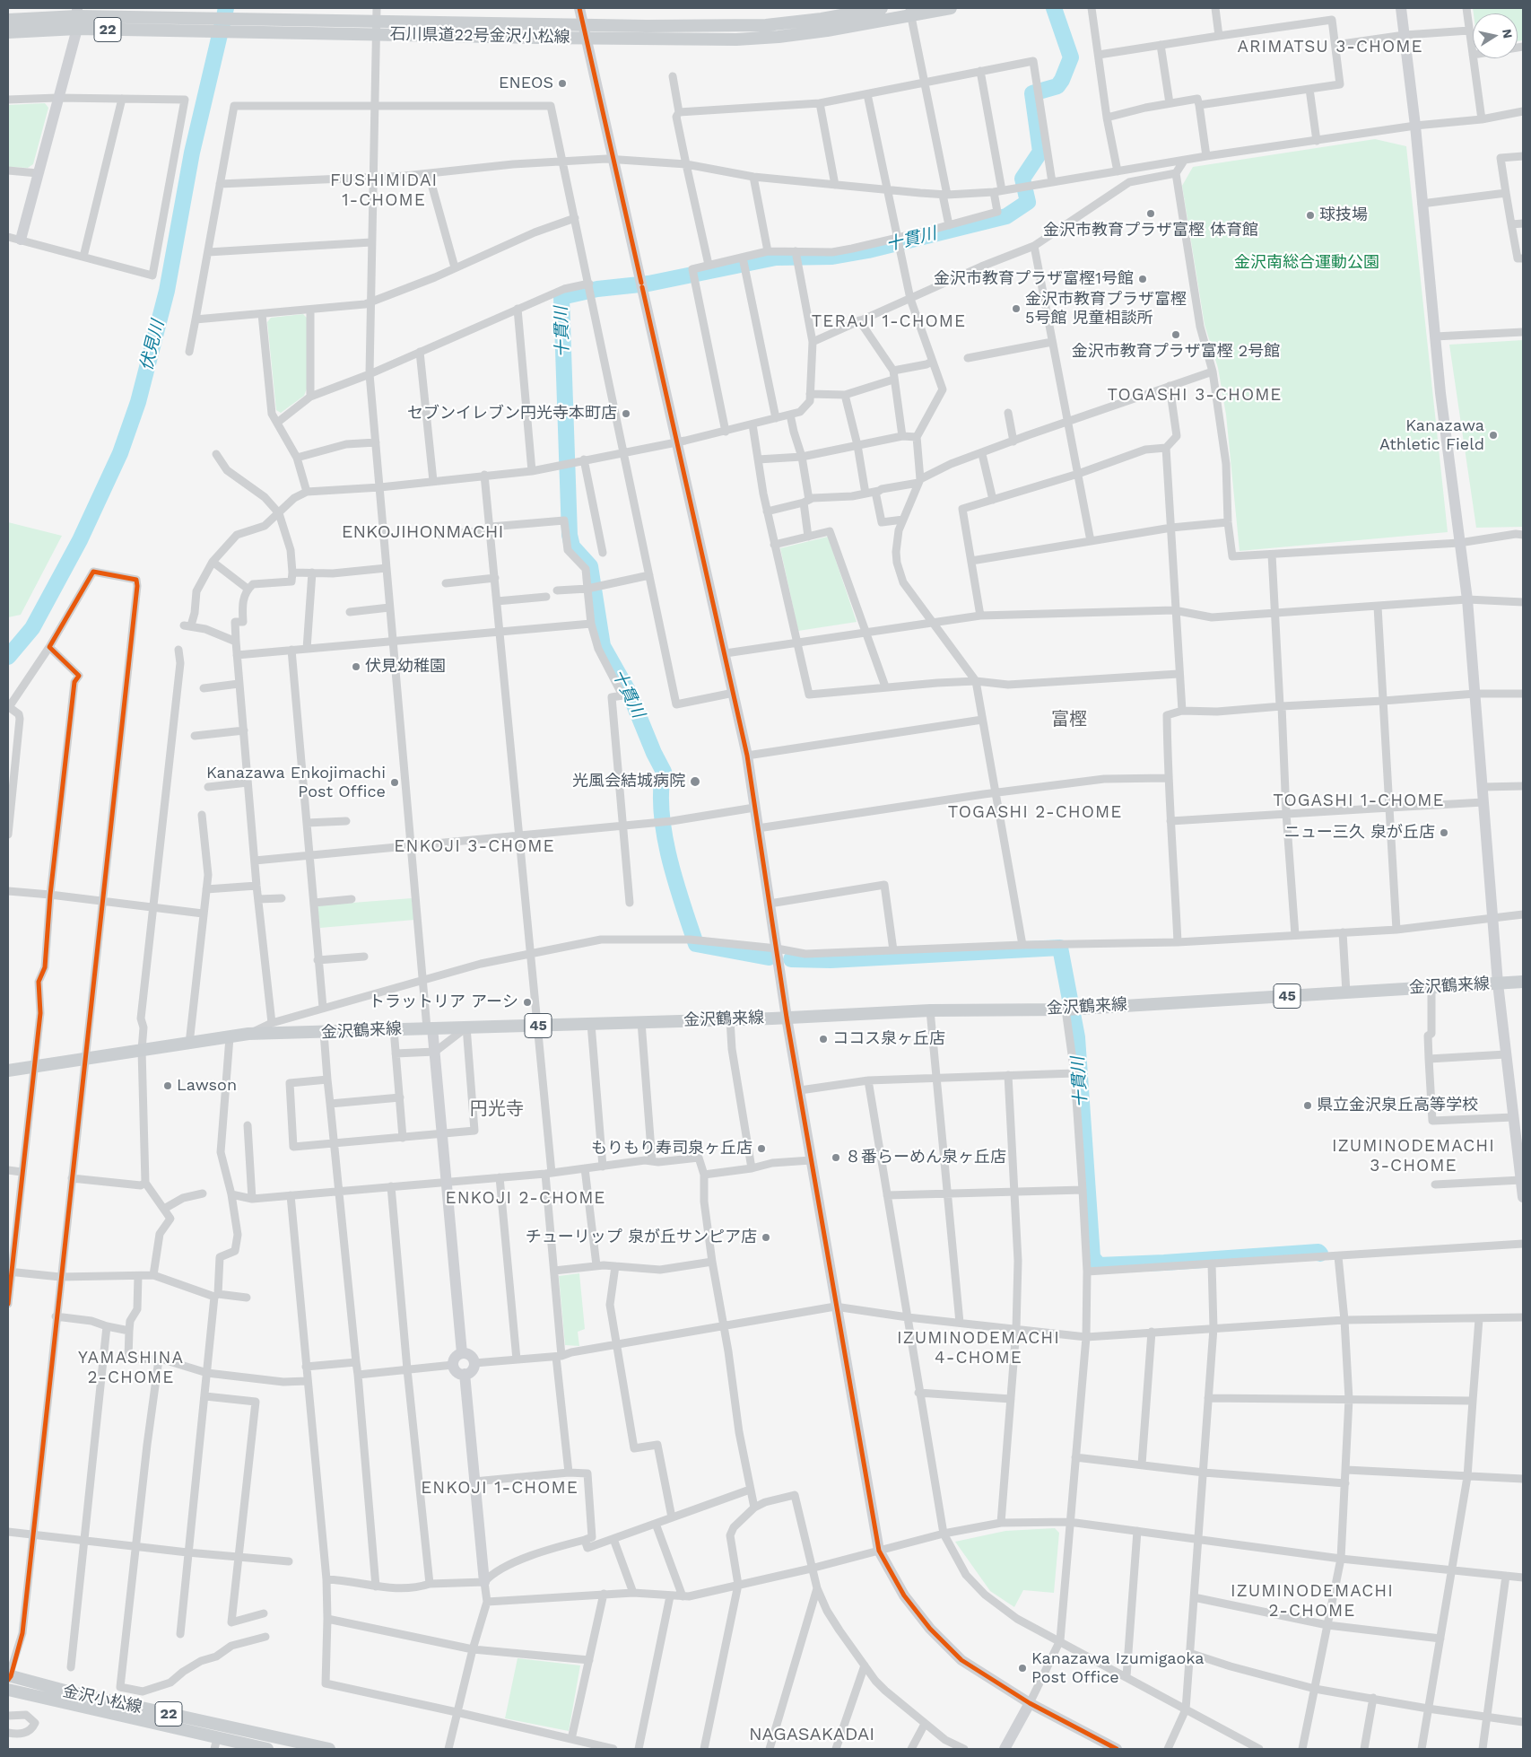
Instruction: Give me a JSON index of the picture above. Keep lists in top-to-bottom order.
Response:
{
  "streets": {
    "main road": [
      "22",
      "石川県道22号金沢小松線",
      "金沢鶴来線",
      "45",
      "金沢小松線"
    ]
  },
  "districts": [
    "ARIMATSU 3-CHOME",
    "FUSHIMIDAI 1-CHOME",
    "TERAJI 1-CHOME",
    "TOGASHI 3-CHOME",
    "ENKOJIHONMACHI",
    "富樫",
    "TOGASHI 1-CHOME",
    "TOGASHI 2-CHOME",
    "ENKOJI 3-CHOME",
    "円光寺",
    "IZUMINODEMACHI 3-CHOME",
    "ENKOJI 2-CHOME",
    "IZUMINODEMACHI 4-CHOME",
    "YAMASHINA 2-CHOME",
    "ENKOJI 1-CHOME",
    "IZUMINODEMACHI 2-CHOME",
    "NAGASAKADAI"
  ],
  "water": ["十貫川", "伏見川"],
  "parks": ["金沢南総合運動公園"],
  "places": [
    "ENEOS",
    "金沢市教育プラザ富樫 体育館",
    "球技場",
    "金沢市教育プラザ富樫1号館",
    "金沢市教育プラザ富樫 5号館 児童相談所",
    "金沢市教育プラザ富樫 2号館",
    "セブンイレブン円光寺本町店",
    "Kanazawa Athletic Field",
    "伏見幼稚園",
    "光風会結城病院",
    "Kanazawa Enkojimachi Post Office",
    "ニュー三久 泉が丘店",
    "トラットリア アーシ",
    "ココス泉ヶ丘店",
    "Lawson",
    "県立金沢泉丘高等学校",
    "もりもり寿司泉ヶ丘店",
    "８番らーめん泉ヶ丘店",
    "チューリップ 泉が丘サンピア店",
    "Kanazawa Izumigaoka Post Office"
  ],
  "north": "right"
}
